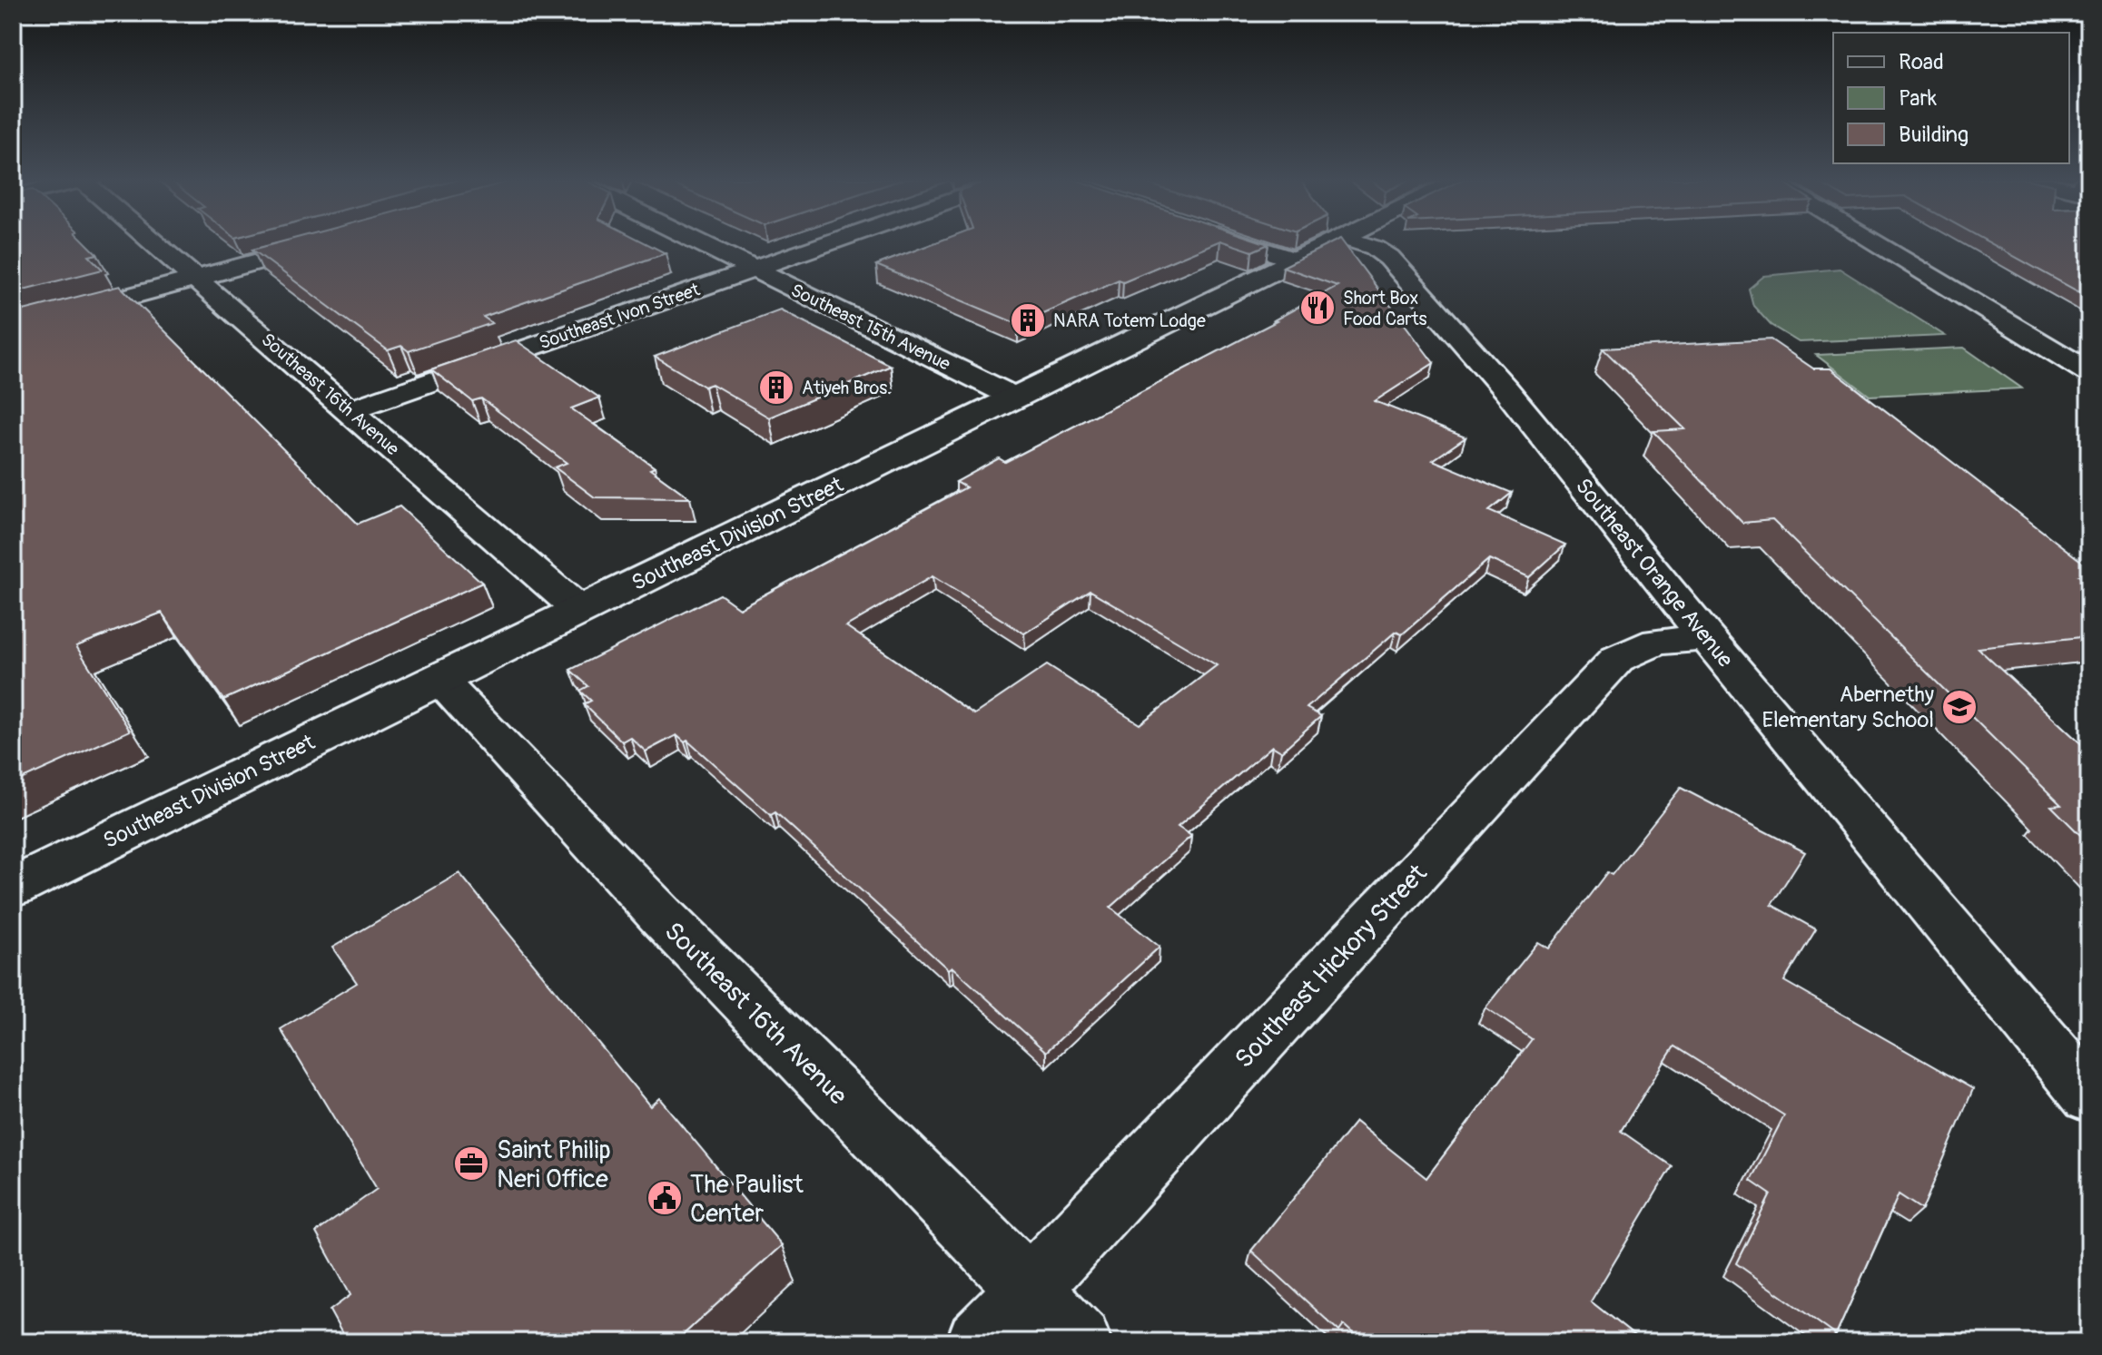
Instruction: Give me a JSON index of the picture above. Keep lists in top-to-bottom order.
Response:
{
  "streets": {
    "street": [
      "Southeast Ivon Street",
      "Southeast 15th Avenue",
      "Southeast 16th Avenue",
      "Southeast Division Street",
      "Southeast Orange Avenue",
      "Southeast Hickory Street"
    ]
  },
  "crossings": [
    ["Southeast Ivon Street", "Southeast 15th Avenue"],
    ["Southeast Ivon Street", "Southeast 16th Avenue"],
    ["Southeast 15th Avenue", "Southeast Division Street"],
    ["Southeast 16th Avenue", "Southeast Division Street"],
    ["Southeast 16th Avenue", "Southeast Hickory Street"],
    ["Southeast Orange Avenue", "Southeast Hickory Street"]
  ],
  "places": {
    "restaurant": ["Short Box Food Carts"],
    "building": ["NARA Totem Lodge", "Atiyeh Bros."],
    "school or university": ["Abernethy Elementary School"],
    "office": ["Saint Philip Neri Office"],
    "public building": ["The Paulist Center"]
  },
  "legend": ["Road", "Park", "Building"]
}
